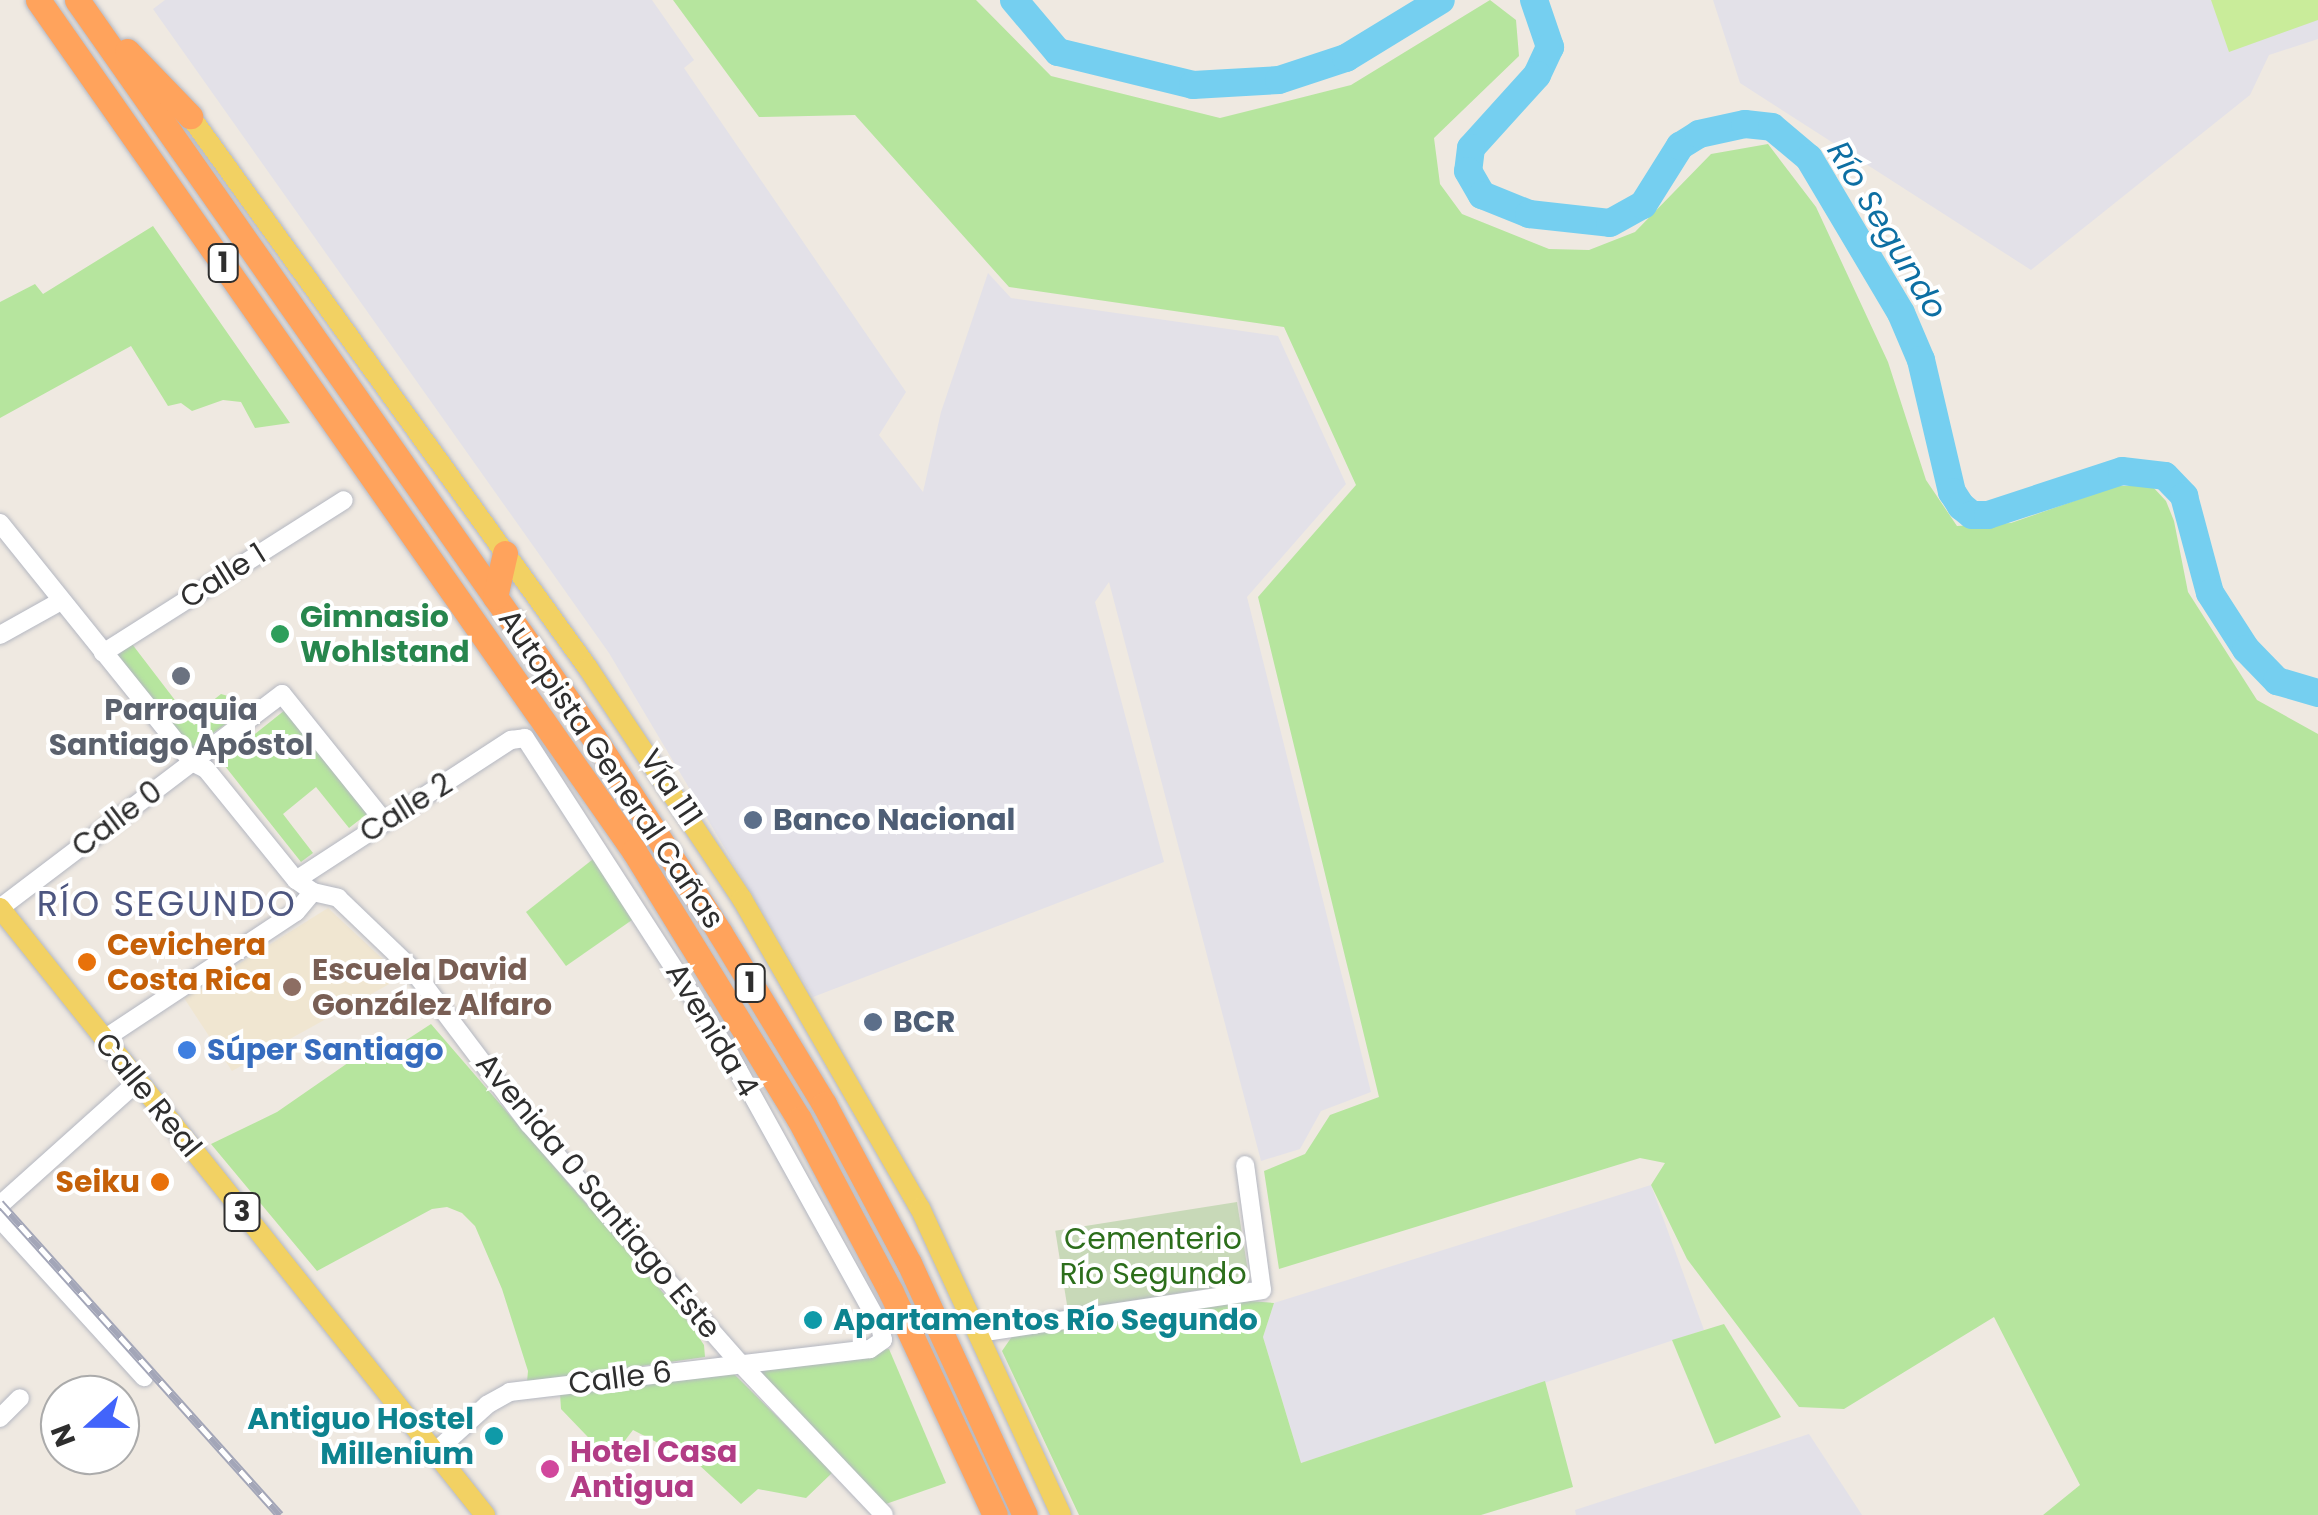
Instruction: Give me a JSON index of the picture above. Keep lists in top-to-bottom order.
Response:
{
  "streets": {
    "highway": ["1", "Autopista General Cañas"],
    "main road": ["Vía 111", "Calle Real", "3"],
    "street": [
      "Calle 1",
      "Calle 2",
      "Calle 0",
      "Avenida 4",
      "Avenida 0 Santiago Este",
      "Calle 6"
    ]
  },
  "crossings": [
    ["Calle 1", "Avenida 0 Santiago Este"],
    ["Calle 2", "Calle 0"],
    ["Calle 2", "Avenida 4"],
    ["Calle 2", "Avenida 0 Santiago Este"],
    ["Calle 0", "Calle Real"],
    ["Calle 0", "Avenida 0 Santiago Este"],
    ["Avenida 4", "Calle 6"],
    ["Calle Real", "Calle 6"],
    ["Avenida 0 Santiago Este", "Calle 6"]
  ],
  "districts": ["RÍO SEGUNDO"],
  "water": ["Río Segundo"],
  "parks": ["Cementerio Río Segundo"],
  "places": [
    "Gimnasio Wohlstand",
    "Parroquia Santiago Apóstol",
    "Banco Nacional",
    "Cevichera Costa Rica",
    "Escuela David González Alfaro",
    "BCR",
    "Súper Santiago",
    "Seiku",
    "Apartamentos Río Segundo",
    "Antiguo Hostel Millenium",
    "Hotel Casa Antigua"
  ],
  "north": "left"
}
